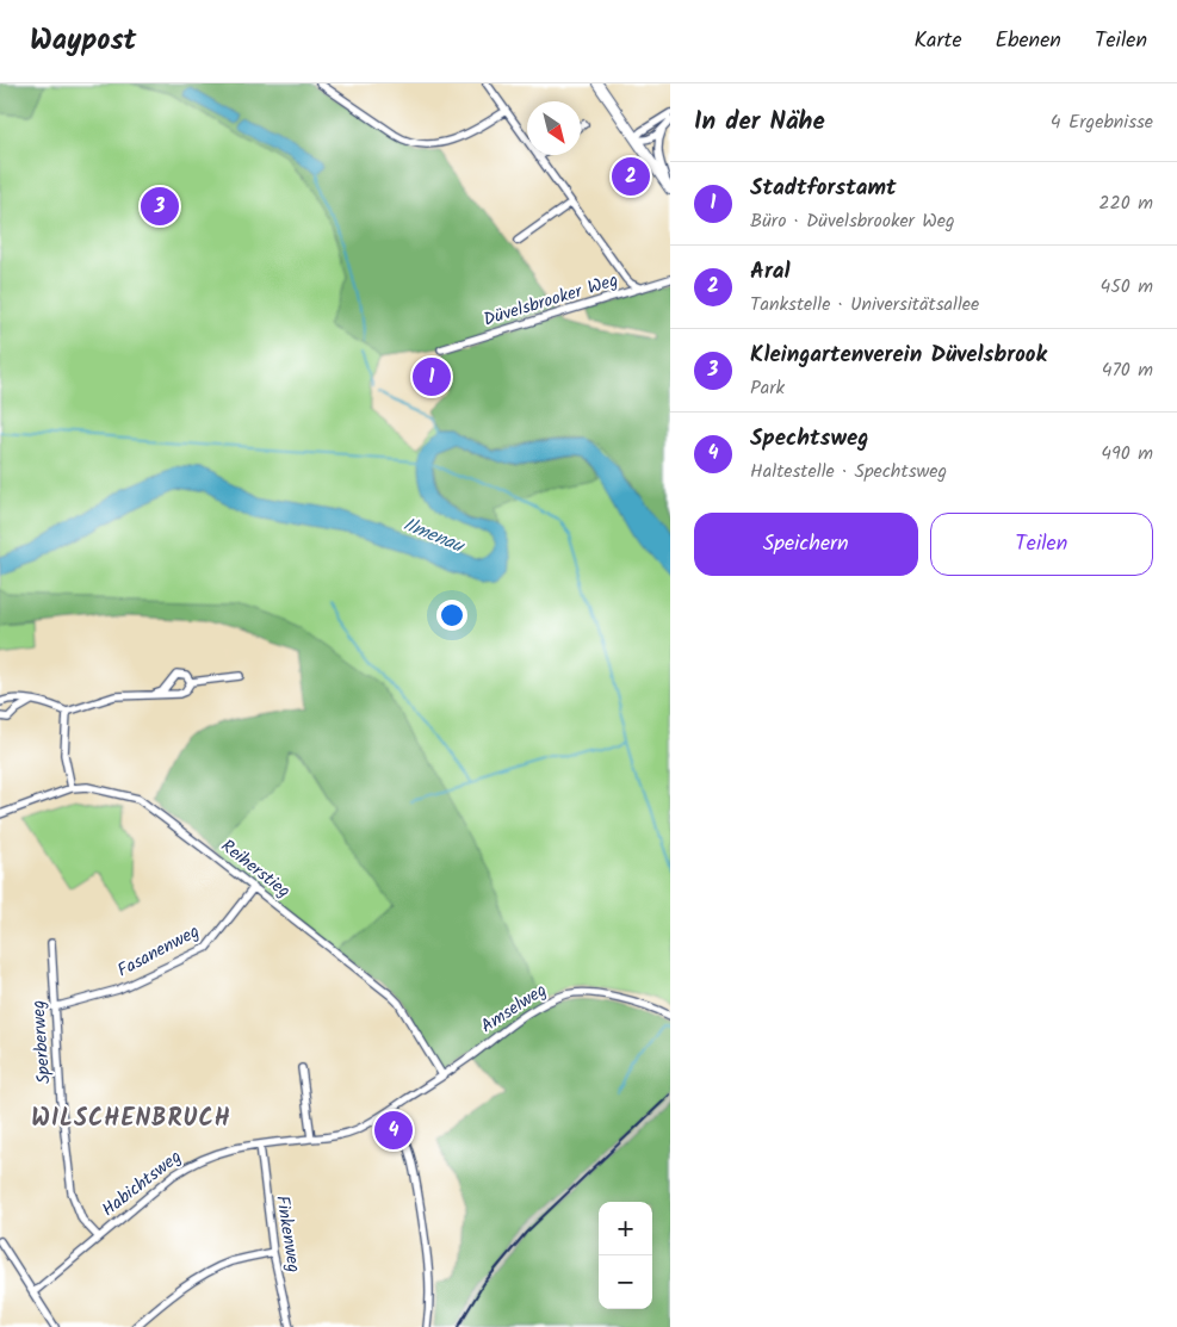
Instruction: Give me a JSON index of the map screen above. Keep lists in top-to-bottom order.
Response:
{
  "streets": {
    "street": [
      "Düvelsbrooker Weg",
      "Reiherstieg",
      "Fasanenweg",
      "Amselweg",
      "Sperberweg",
      "Habichtsweg",
      "Finkenweg"
    ]
  },
  "crossings": [
    ["Reiherstieg", "Fasanenweg"],
    ["Reiherstieg", "Amselweg"],
    ["Fasanenweg", "Sperberweg"],
    ["Amselweg", "Habichtsweg"],
    ["Sperberweg", "Habichtsweg"],
    ["Habichtsweg", "Finkenweg"]
  ],
  "districts": ["WILSCHENBRUCH"],
  "water": ["Ilmenau"],
  "north": "bottom right",
  "page": {
    "header": "Waypost",
    "nav": ["Karte", "Ebenen", "Teilen"],
    "heading": ["In der Nähe", "4 Ergebnisse"],
    "pins": [
      "2",
      "3",
      "1",
      "4"
    ],
    "list": [
      {
        "mark": "1",
        "name": "Stadtforstamt",
        "note": "Büro · Düvelsbrooker Weg",
        "value": "220 m"
      },
      {
        "mark": "2",
        "name": "Aral",
        "note": "Tankstelle · Universitätsallee",
        "value": "450 m"
      },
      {
        "mark": "3",
        "name": "Kleingartenverein Düvelsbrook",
        "note": "Park",
        "value": "470 m"
      },
      {
        "mark": "4",
        "name": "Spechtsweg",
        "note": "Haltestelle · Spechtsweg",
        "value": "490 m"
      }
    ],
    "buttons": ["Speichern", "Teilen"],
    "map_buttons": ["+", "−"]
  }
}
